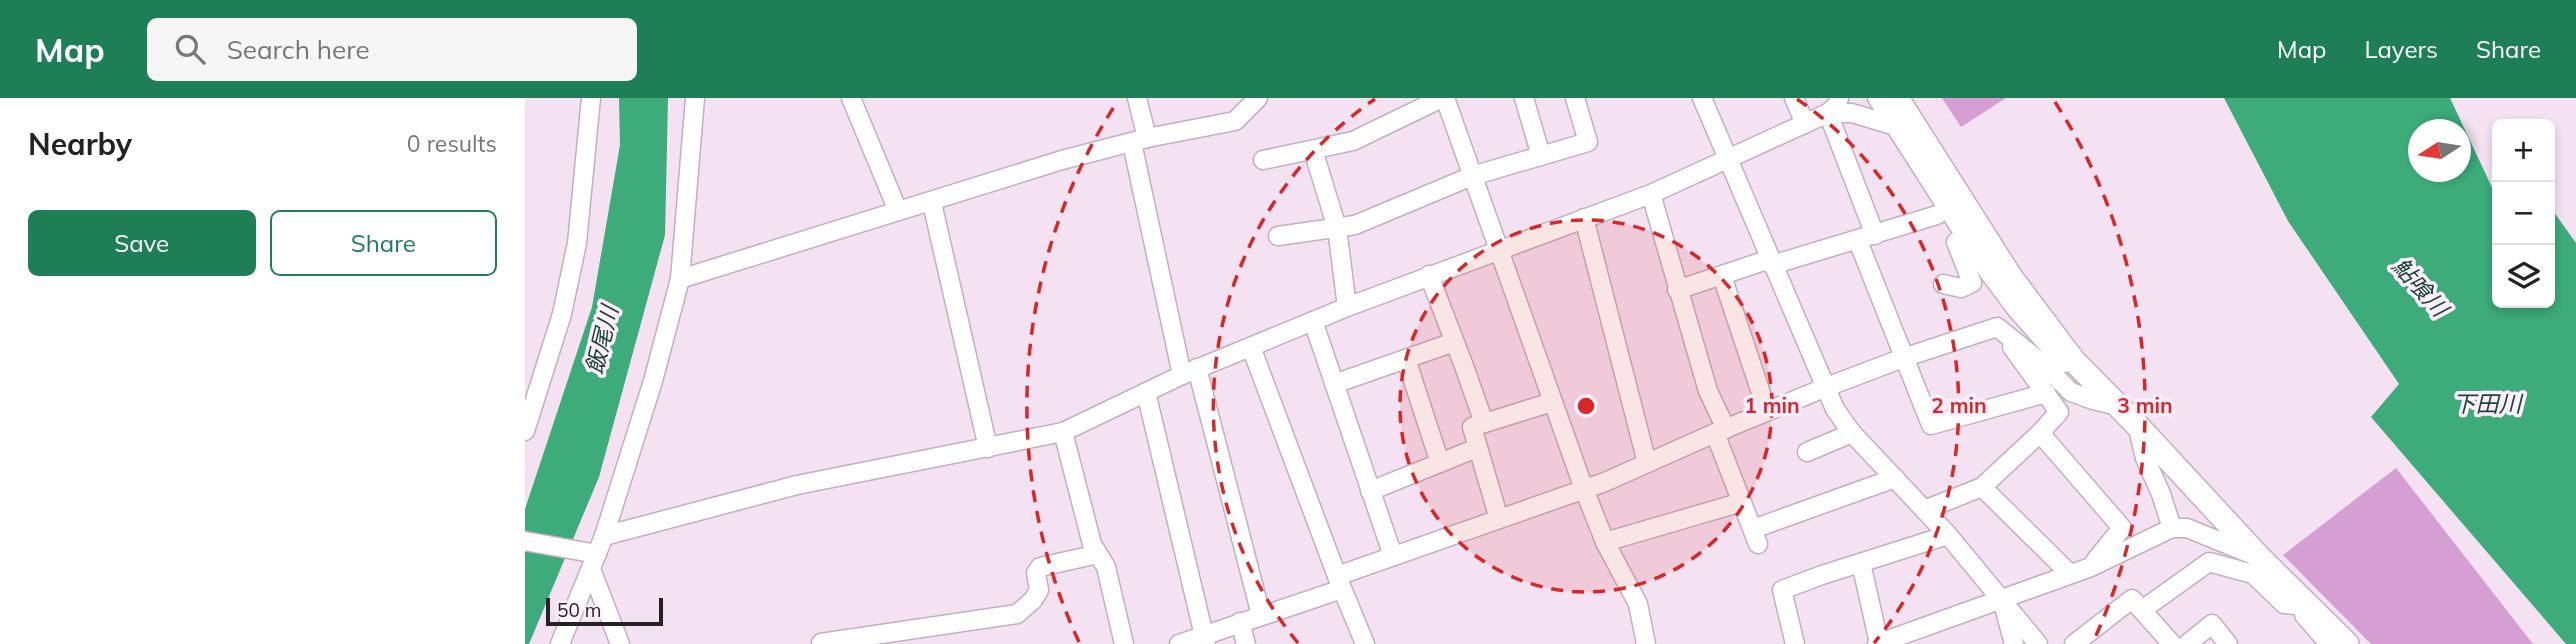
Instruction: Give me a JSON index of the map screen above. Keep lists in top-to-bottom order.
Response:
{
  "water": ["鮎喰川", "飯尾川", "下田川"],
  "scale_bar": "50 m",
  "north": "left",
  "page": {
    "header": "Map",
    "search": "Search here",
    "nav": ["Map", "Layers", "Share"],
    "heading": ["Nearby", "0 results"],
    "map_buttons": ["+", "−"],
    "buttons": ["Save", "Share"],
    "scale": "50 m"
  },
  "rings": ["1 min", "2 min", "3 min"]
}
